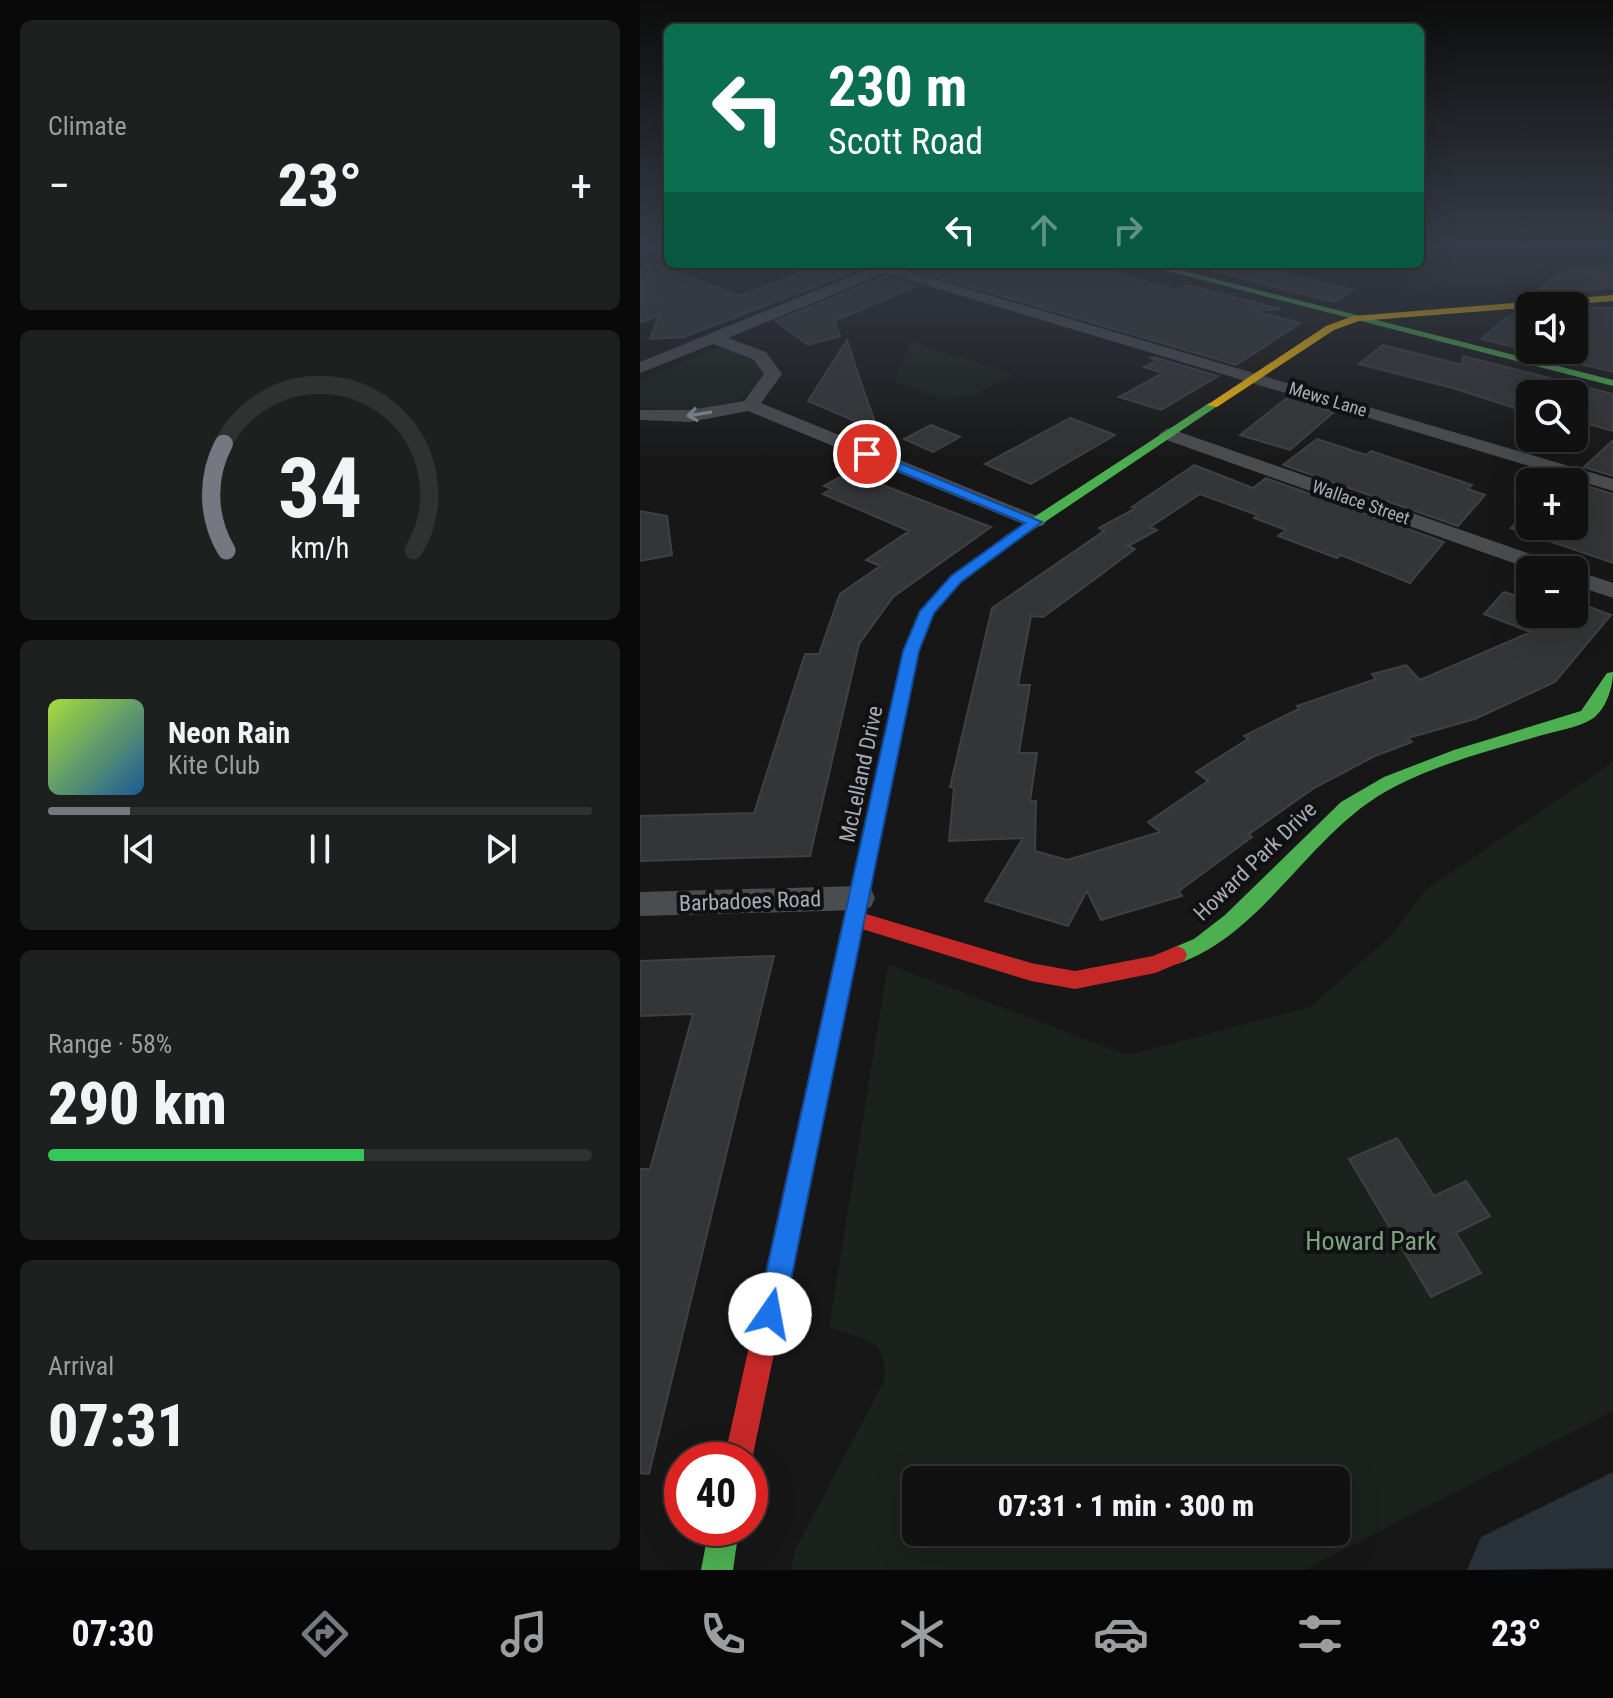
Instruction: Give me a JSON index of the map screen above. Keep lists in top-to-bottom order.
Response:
{
  "streets": {
    "street": [
      "Mews Lane",
      "Wallace Street",
      "McLelland Drive",
      "Howard Park Drive",
      "Barbadoes Road"
    ]
  },
  "crossings": [
    ["Mews Lane", "McLelland Drive"],
    ["Wallace Street", "McLelland Drive"],
    ["McLelland Drive", "Howard Park Drive"],
    ["McLelland Drive", "Barbadoes Road"],
    ["Howard Park Drive", "Barbadoes Road"]
  ],
  "parks": ["Howard Park"],
  "page": {
    "tile": [
      "Climate",
      ["Range · 58%", "290 km"],
      ["Arrival", "07:31"]
    ],
    "turn": ["230 m", "Scott Road"],
    "heat": ["−", "23°", "+"],
    "map_buttons": ["+", "−"],
    "song": ["Neon Rain", "Kite Club"],
    "limit": "40",
    "trip": "07:31 · 1 min · 300 m",
    "tabs": ["07:30", "23°"],
    "gauge": ["34", "km/h"]
  }
}
